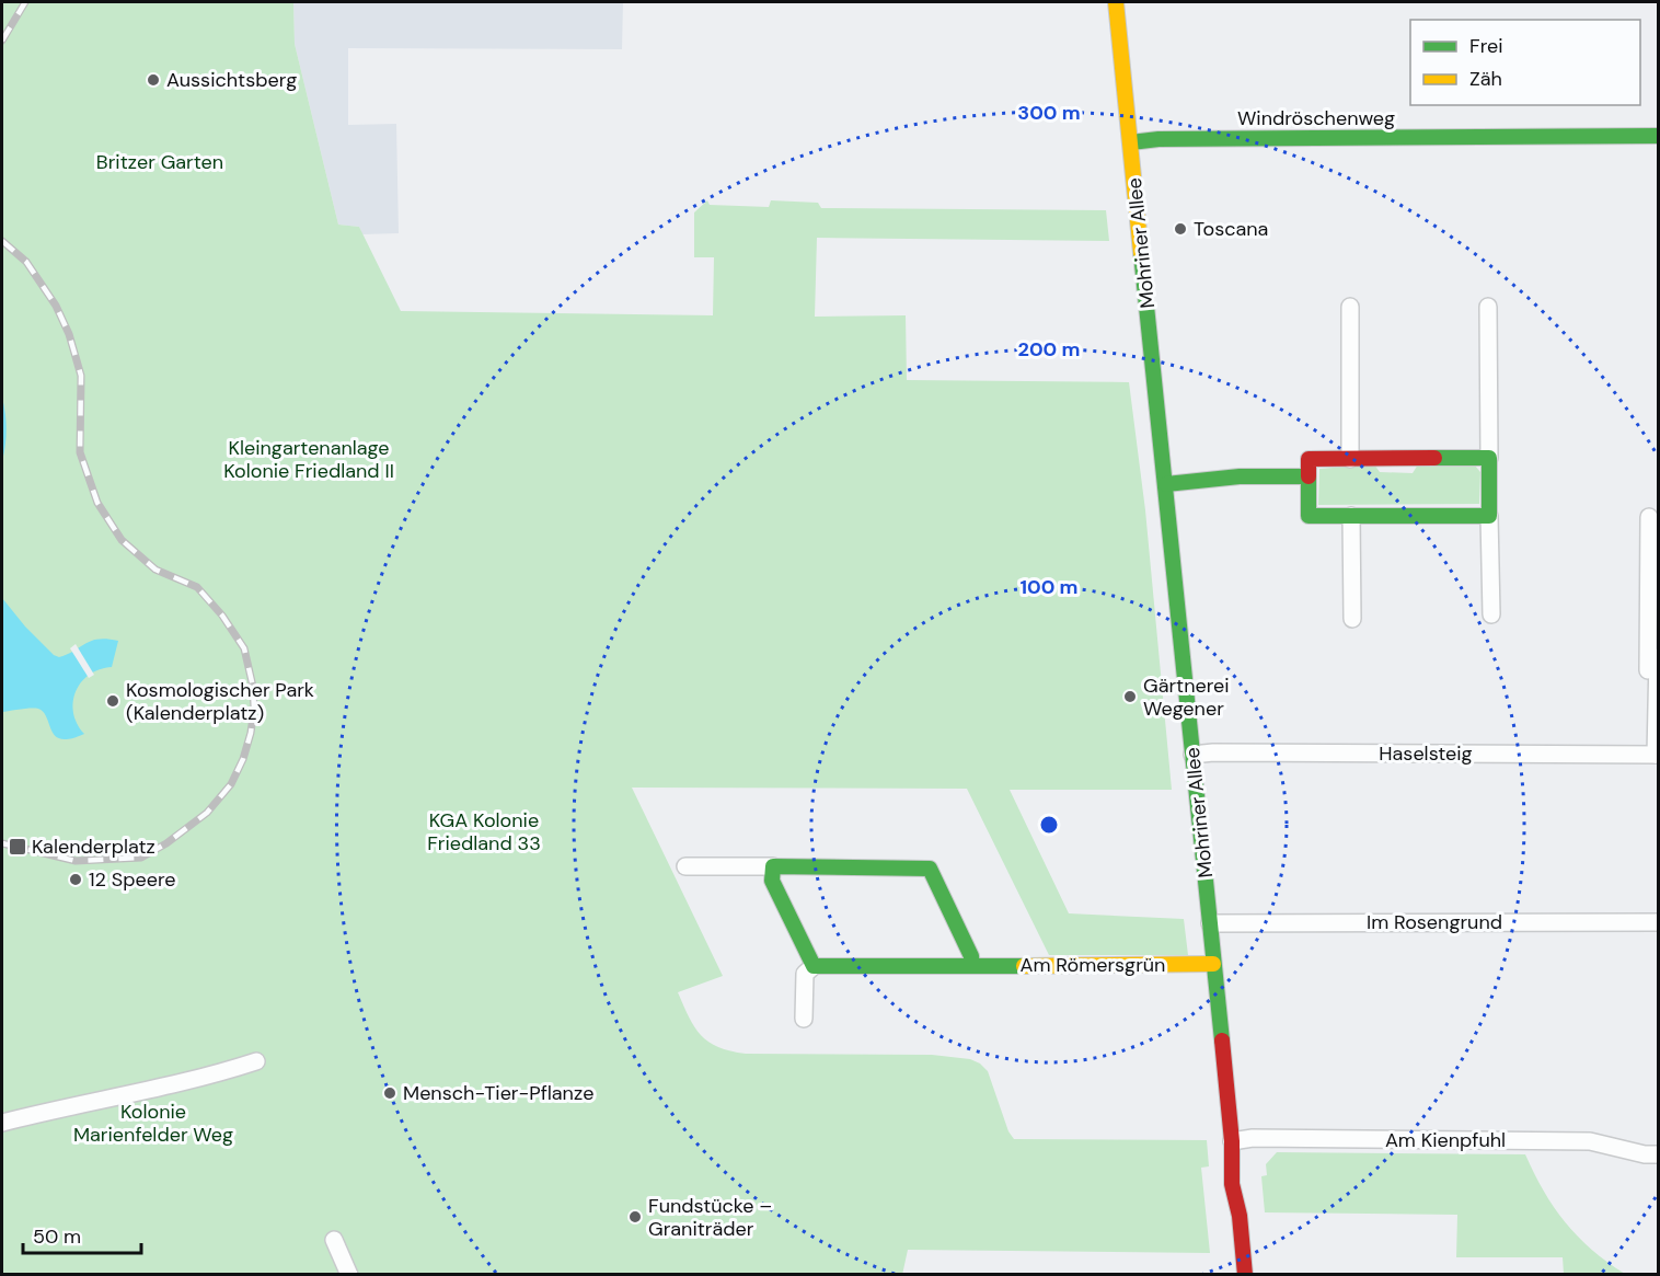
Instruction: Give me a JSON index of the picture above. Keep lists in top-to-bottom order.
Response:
{
  "streets": {
    "street": [
      "Windröschenweg",
      "Mohriner Allee",
      "Haselsteig",
      "Im Rosengrund",
      "Am Römersgrün",
      "Am Kienpfuhl"
    ]
  },
  "crossings": [
    ["Windröschenweg", "Mohriner Allee"],
    ["Mohriner Allee", "Haselsteig"],
    ["Mohriner Allee", "Im Rosengrund"],
    ["Mohriner Allee", "Am Römersgrün"],
    ["Mohriner Allee", "Am Kienpfuhl"]
  ],
  "parks": [
    "Britzer Garten",
    "Kleingartenanlage Kolonie Friedland II",
    "KGA Kolonie Friedland 33",
    "Kolonie Marienfelder Weg"
  ],
  "places": {
    "other": [
      "Aussichtsberg",
      "Toscana",
      "Gärtnerei Wegener",
      "Kosmologischer Park (Kalenderplatz)",
      "12 Speere",
      "Mensch-Tier-Pflanze",
      "Fundstücke – Graniträder"
    ],
    "transit": ["Kalenderplatz"]
  },
  "legend": ["Frei", "Zäh"],
  "scale_bar": "50 m",
  "rings": ["300 m", "200 m", "100 m"]
}
